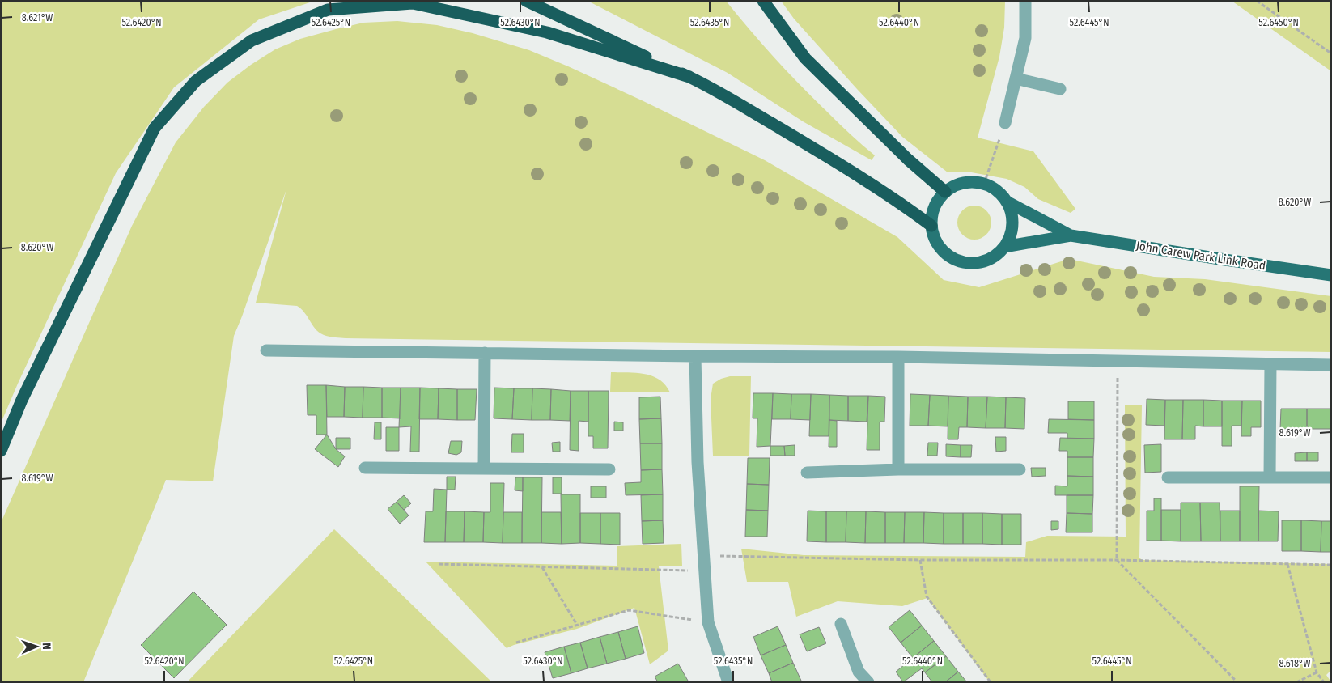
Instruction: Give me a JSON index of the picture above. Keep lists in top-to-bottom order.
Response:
{
  "streets": {
    "main road": ["John Carew Park Link Road"]
  },
  "north": "right",
  "coordinates": [
    "8.621°W",
    "52.6420°N",
    "52.6425°N",
    "52.6430°N",
    "52.6435°N",
    "52.6440°N",
    "52.6445°N",
    "52.6450°N",
    "8.620°W",
    "8.619°W",
    "8.618°W"
  ]
}
